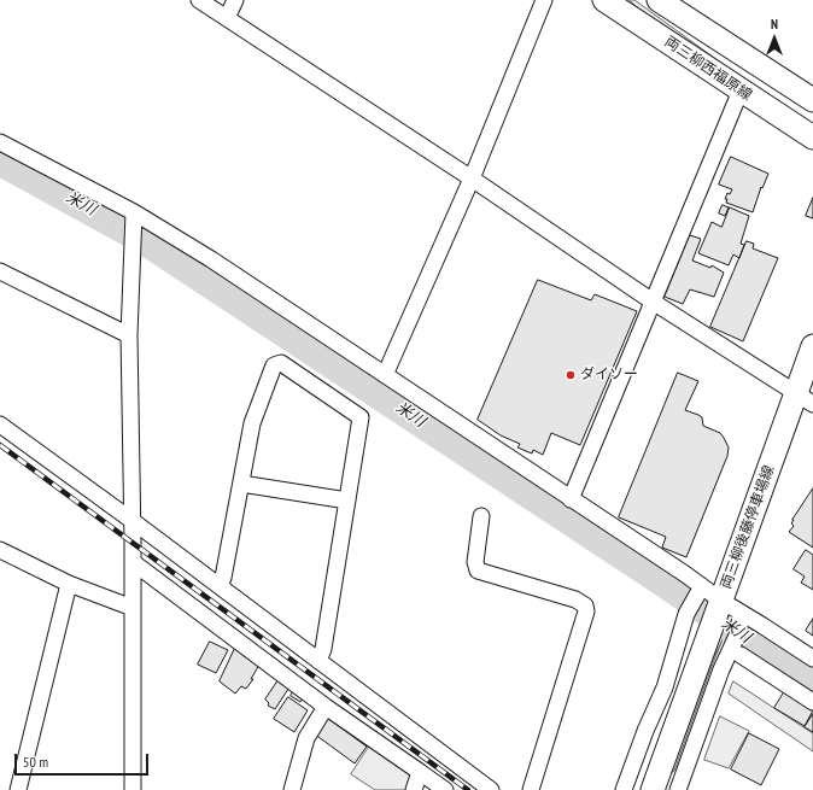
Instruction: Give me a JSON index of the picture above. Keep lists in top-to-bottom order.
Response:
{
  "streets": {
    "main road": ["両三柳西福原線", "両三柳後藤停車場線"]
  },
  "water": ["米川"],
  "places": ["ダイソー"],
  "scale_bar": "50 m",
  "north": "top"
}
